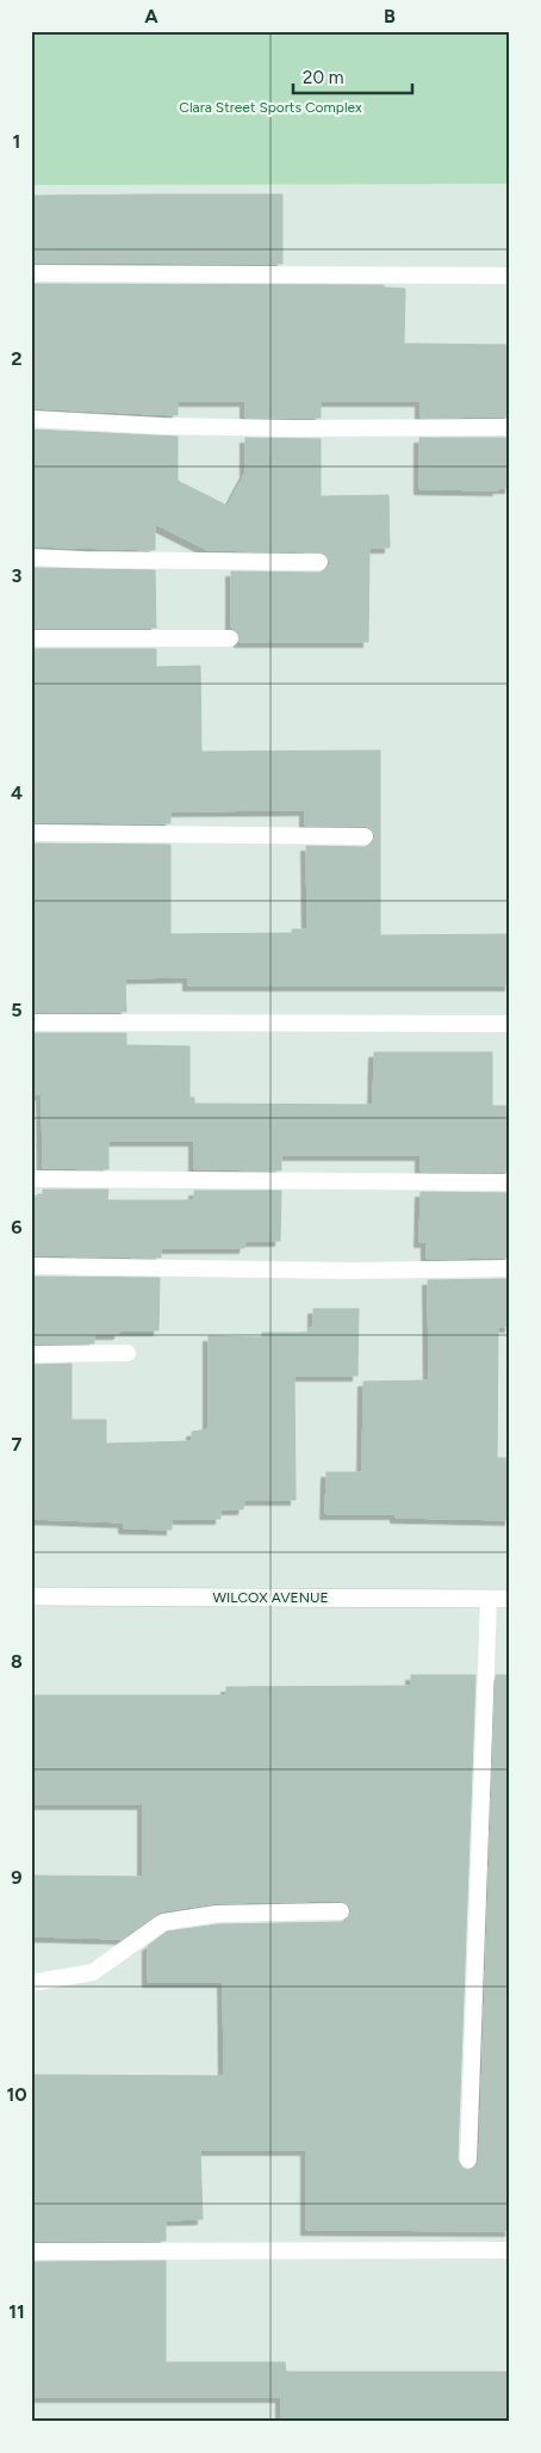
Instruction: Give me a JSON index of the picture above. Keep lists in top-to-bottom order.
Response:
{
  "streets": {
    "street": ["WILCOX AVENUE"]
  },
  "parks": ["Clara Street Sports Complex"],
  "scale_bar": "20 m",
  "grid": {
    "columns": ["A", "B"],
    "rows": [
      "1",
      "2",
      "3",
      "4",
      "5",
      "6",
      "7",
      "8",
      "9",
      "10",
      "11"
    ]
  }
}
